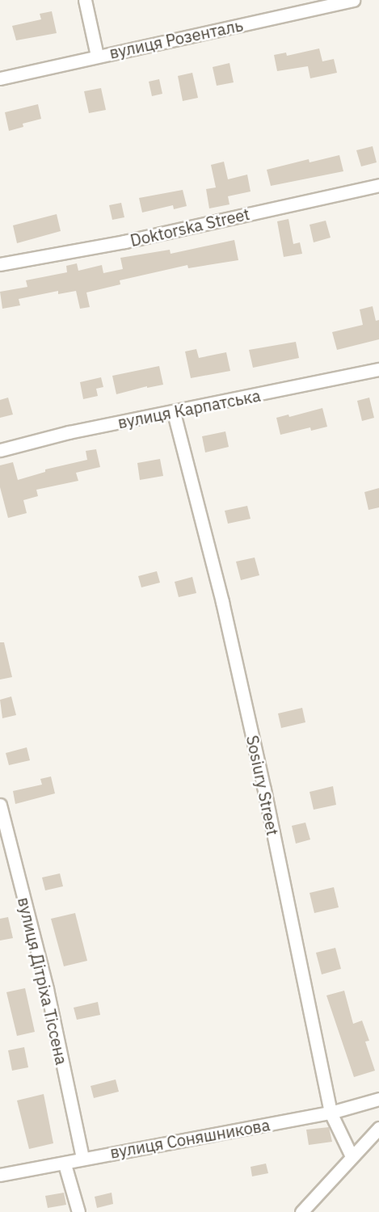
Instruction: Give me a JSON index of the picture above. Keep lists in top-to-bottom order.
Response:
{
  "streets": {
    "street": [
      "вулиця Розенталь",
      "Doktorska Street",
      "вулиця Карпатська",
      "Sosiury Street",
      "вулиця Дітріха Тіссена",
      "вулиця Соняшникова"
    ]
  },
  "crossings": [
    ["вулиця Карпатська", "Sosiury Street"],
    ["Sosiury Street", "вулиця Соняшникова"],
    ["вулиця Дітріха Тіссена", "вулиця Соняшникова"]
  ]
}
